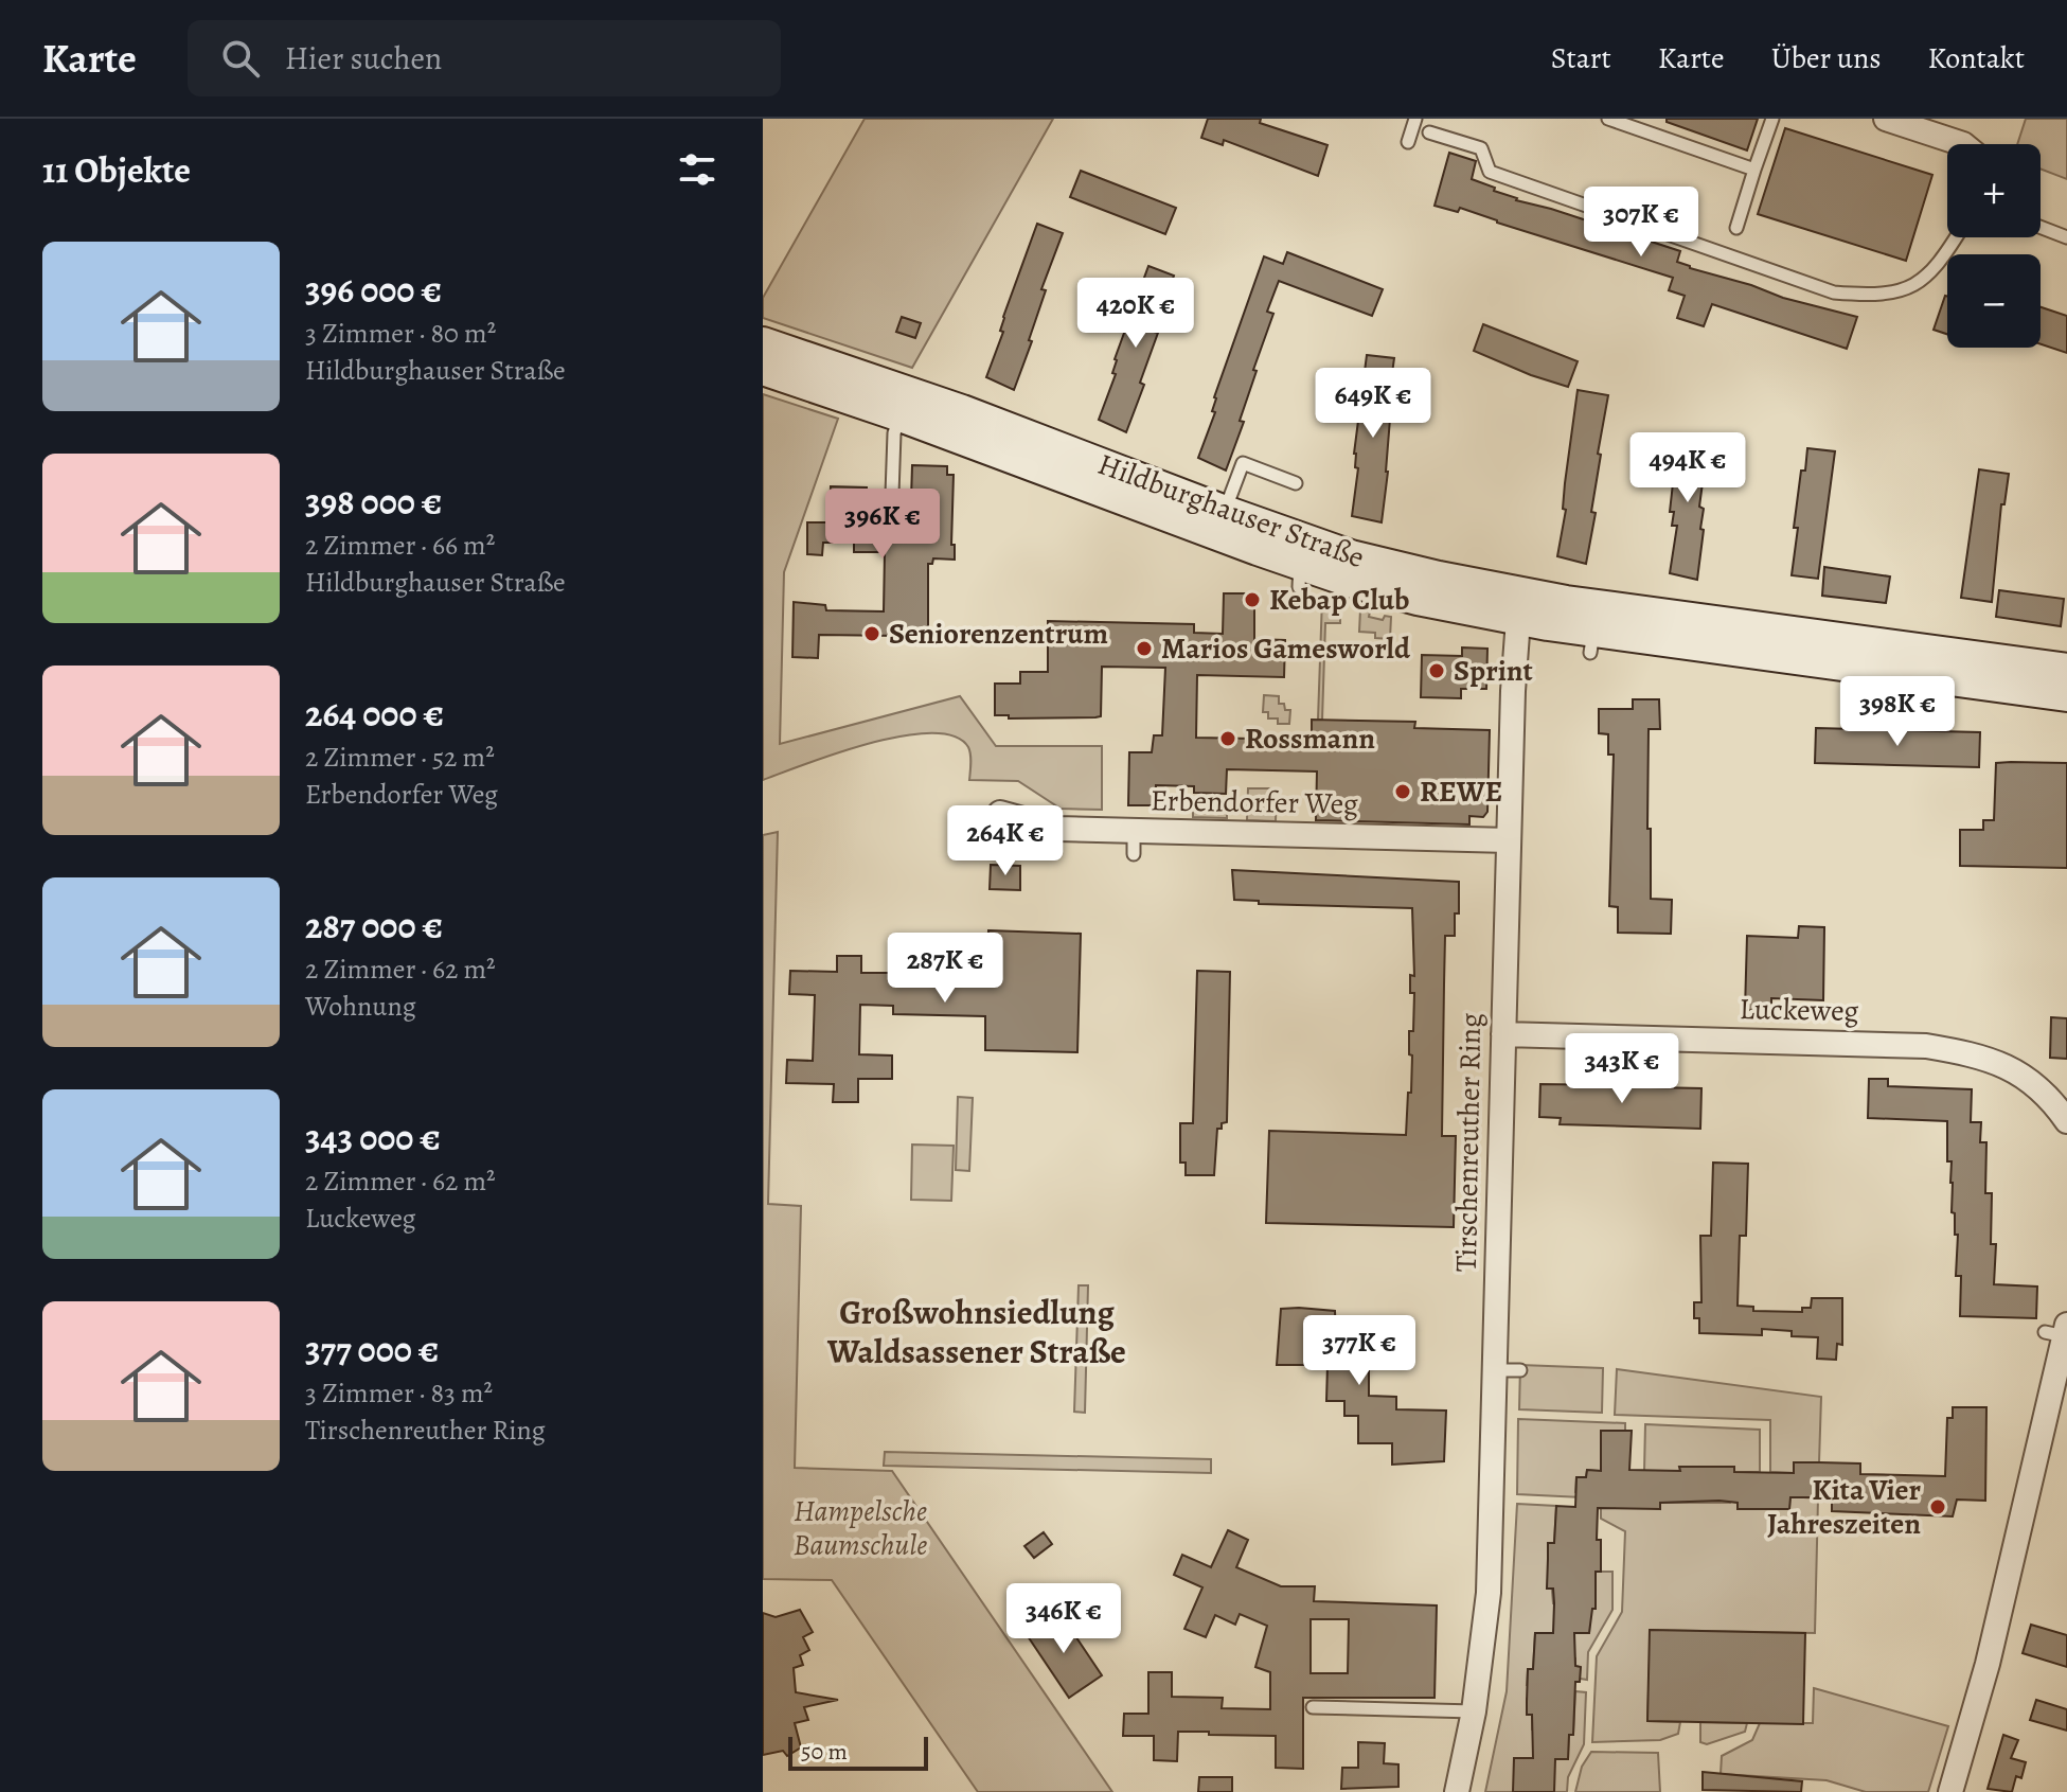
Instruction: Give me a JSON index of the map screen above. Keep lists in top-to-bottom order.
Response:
{
  "streets": {
    "main road": ["Hildburghauser Straße"],
    "street": ["Erbendorfer Weg", "Luckeweg", "Tirschenreuther Ring"]
  },
  "crossings": [
    ["Hildburghauser Straße", "Tirschenreuther Ring"],
    ["Erbendorfer Weg", "Tirschenreuther Ring"],
    ["Luckeweg", "Tirschenreuther Ring"]
  ],
  "districts": ["Großwohnsiedlung Waldsassener Straße"],
  "parks": ["Hampelsche Baumschule"],
  "places": [
    "Kebap Club",
    "Seniorenzentrum",
    "Marios Gamesworld",
    "Sprint",
    "Rossmann",
    "REWE",
    "Kita Vier Jahreszeiten"
  ],
  "scale_bar": "50 m",
  "page": {
    "header": "Karte",
    "search": "Hier suchen",
    "nav": [
      "Start",
      "Karte",
      "Über uns",
      "Kontakt"
    ],
    "heading": "11 Objekte",
    "map_buttons": ["+", "−"],
    "price": [
      "307K €",
      "420K €",
      "649K €",
      "494K €",
      "396K €",
      "398K €",
      "264K €",
      "287K €",
      "343K €",
      "377K €",
      "346K €"
    ],
    "list": [
      {
        "name": "396 000 €",
        "note": "3 Zimmer · 80 m² · Hildburghauser Straße"
      },
      {
        "name": "398 000 €",
        "note": "2 Zimmer · 66 m² · Hildburghauser Straße"
      },
      {
        "name": "264 000 €",
        "note": "2 Zimmer · 52 m² · Erbendorfer Weg"
      },
      {
        "name": "287 000 €",
        "note": "2 Zimmer · 62 m² · Wohnung"
      },
      {
        "name": "343 000 €",
        "note": "2 Zimmer · 62 m² · Luckeweg"
      },
      {
        "name": "377 000 €",
        "note": "3 Zimmer · 83 m² · Tirschenreuther Ring"
      }
    ],
    "scale": "50 m"
  }
}
